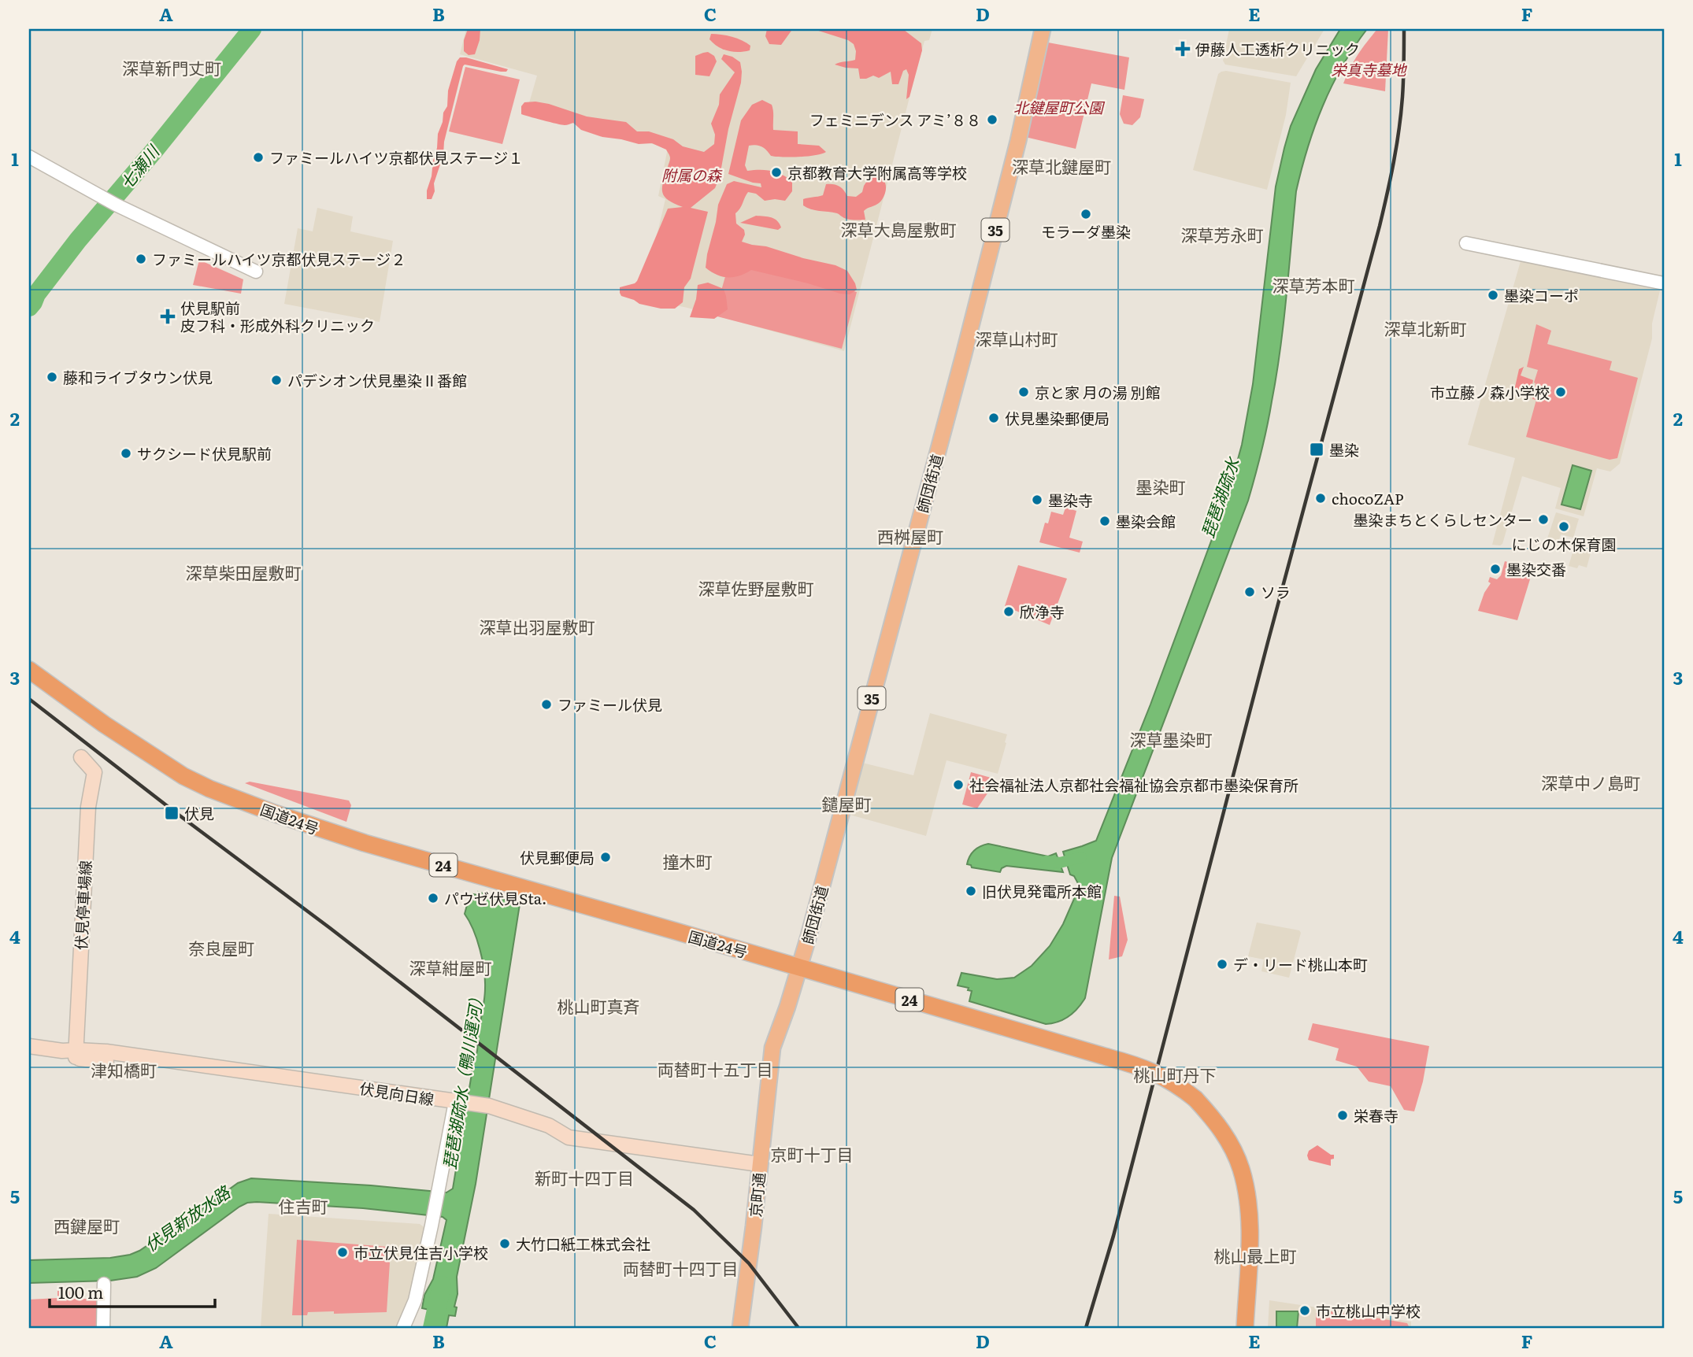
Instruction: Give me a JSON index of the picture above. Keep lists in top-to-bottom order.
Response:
{
  "streets": {
    "highway": ["国道24号", "24"],
    "main road": [
      "35",
      "師団街道",
      "伏見停車場線",
      "伏見向日線",
      "京町通"
    ]
  },
  "crossings": [
    ["師団街道", "国道24号"],
    ["師団街道", "京町通"],
    ["国道24号", "京町通"],
    ["伏見停車場線", "伏見向日線"],
    ["伏見向日線", "京町通"]
  ],
  "districts": [
    "深草新門丈町",
    "深草北鍵屋町",
    "深草大島屋敷町",
    "深草芳永町",
    "深草芳本町",
    "深草北新町",
    "深草山村町",
    "墨染町",
    "西桝屋町",
    "深草柴田屋敷町",
    "深草佐野屋敷町",
    "深草出羽屋敷町",
    "深草墨染町",
    "深草中ノ島町",
    "鑓屋町",
    "撞木町",
    "奈良屋町",
    "深草紺屋町",
    "桃山町真斉",
    "両替町十五丁目",
    "津知橋町",
    "桃山町丹下",
    "京町十丁目",
    "新町十四丁目",
    "住吉町",
    "西鍵屋町",
    "桃山最上町",
    "両替町十四丁目"
  ],
  "water": [
    "七瀬川",
    "琵琶湖疏水",
    "琵琶湖疏水（鴨川運河）",
    "伏見新放水路"
  ],
  "parks": ["栄真寺墓地", "北鍵屋町公園", "附属の森"],
  "places": {
    "health": ["伊藤人工透析クリニック", "伏見駅前 皮フ科・形成外科クリニック"],
    "other": [
      "フェミニデンス アミ’８８",
      "ファミールハイツ京都伏見ステージ１",
      "京都教育大学附属高等学校",
      "モラーダ墨染",
      "ファミールハイツ京都伏見ステージ２",
      "墨染コーポ",
      "藤和ライブタウン伏見",
      "パデシオン伏見墨染Ⅱ番館",
      "京と家 月の湯 別館",
      "市立藤ノ森小学校",
      "伏見墨染郵便局",
      "サクシード伏見駅前",
      "chocoZAP",
      "墨染寺",
      "墨染まちとくらしセンター",
      "墨染会館",
      "にじの木保育園",
      "墨染交番",
      "ソラ",
      "欣浄寺",
      "ファミール伏見",
      "社会福祉法人京都社会福祉協会京都市墨染保育所",
      "伏見郵便局",
      "旧伏見発電所本館",
      "パウゼ伏見Sta.",
      "デ・リード桃山本町",
      "栄春寺",
      "大竹口紙工株式会社",
      "市立伏見住吉小学校",
      "市立桃山中学校"
    ],
    "transit": ["墨染", "伏見"]
  },
  "scale_bar": "100 m",
  "grid": {
    "columns": [
      "A",
      "B",
      "C",
      "D",
      "E",
      "F"
    ],
    "rows": [
      "1",
      "2",
      "3",
      "4",
      "5"
    ]
  }
}
